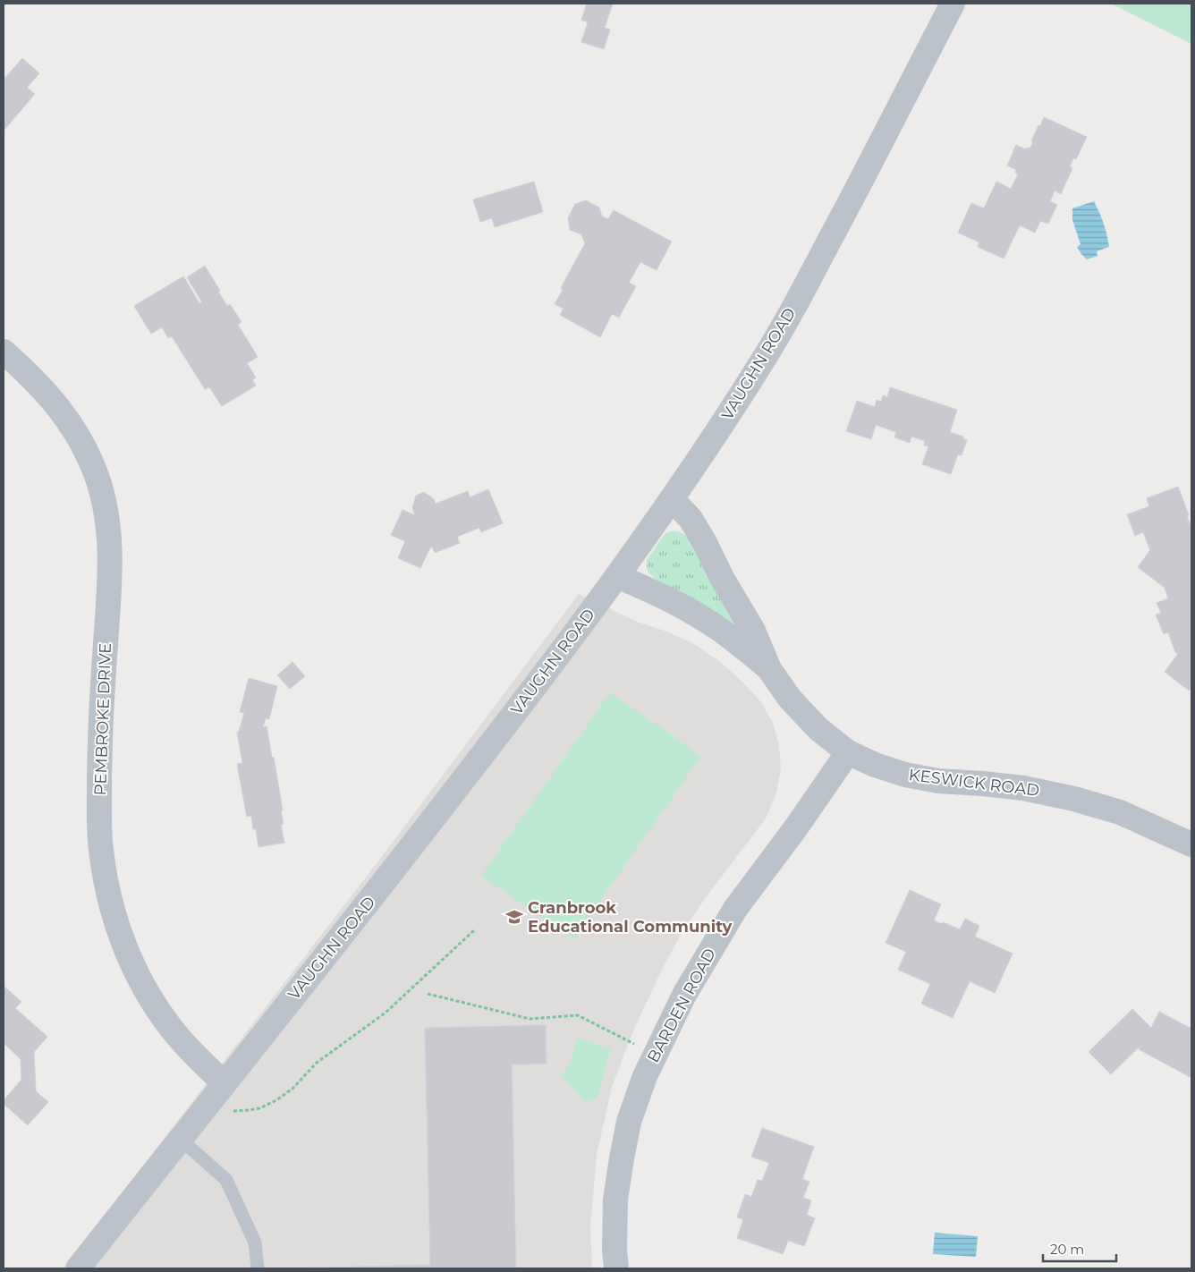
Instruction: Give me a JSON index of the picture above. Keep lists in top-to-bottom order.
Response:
{
  "streets": {
    "street": [
      "VAUGHN ROAD",
      "PEMBROKE DRIVE",
      "KESWICK ROAD",
      "BARDEN ROAD"
    ]
  },
  "crossings": [
    ["VAUGHN ROAD", "PEMBROKE DRIVE"],
    ["VAUGHN ROAD", "KESWICK ROAD"],
    ["KESWICK ROAD", "BARDEN ROAD"]
  ],
  "places": {
    "school or university": ["Cranbrook Educational Community"]
  },
  "scale_bar": "20 m"
}
